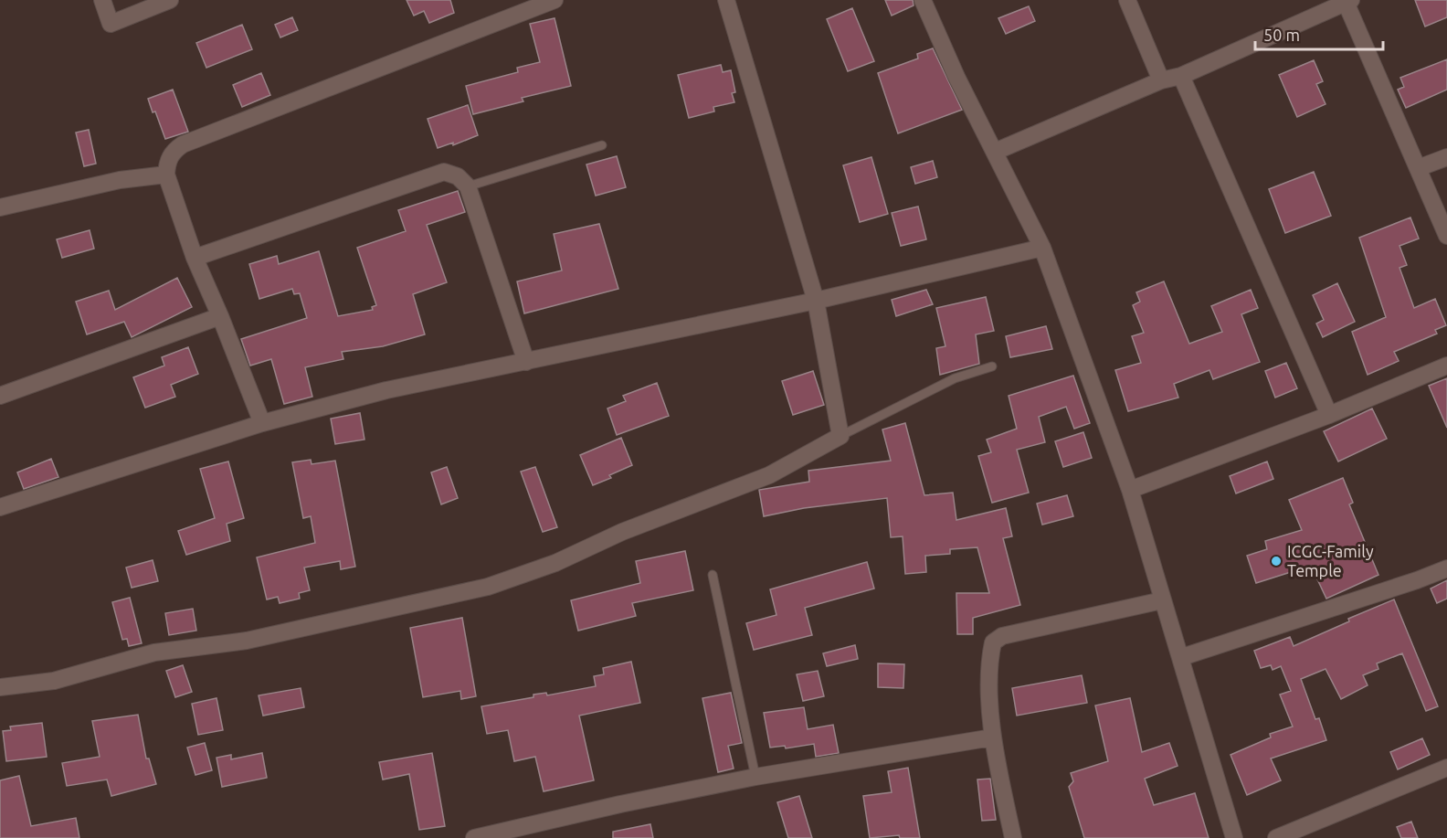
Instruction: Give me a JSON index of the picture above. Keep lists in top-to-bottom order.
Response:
{
  "places": ["ICGC-Family Temple"],
  "scale_bar": "50 m"
}
